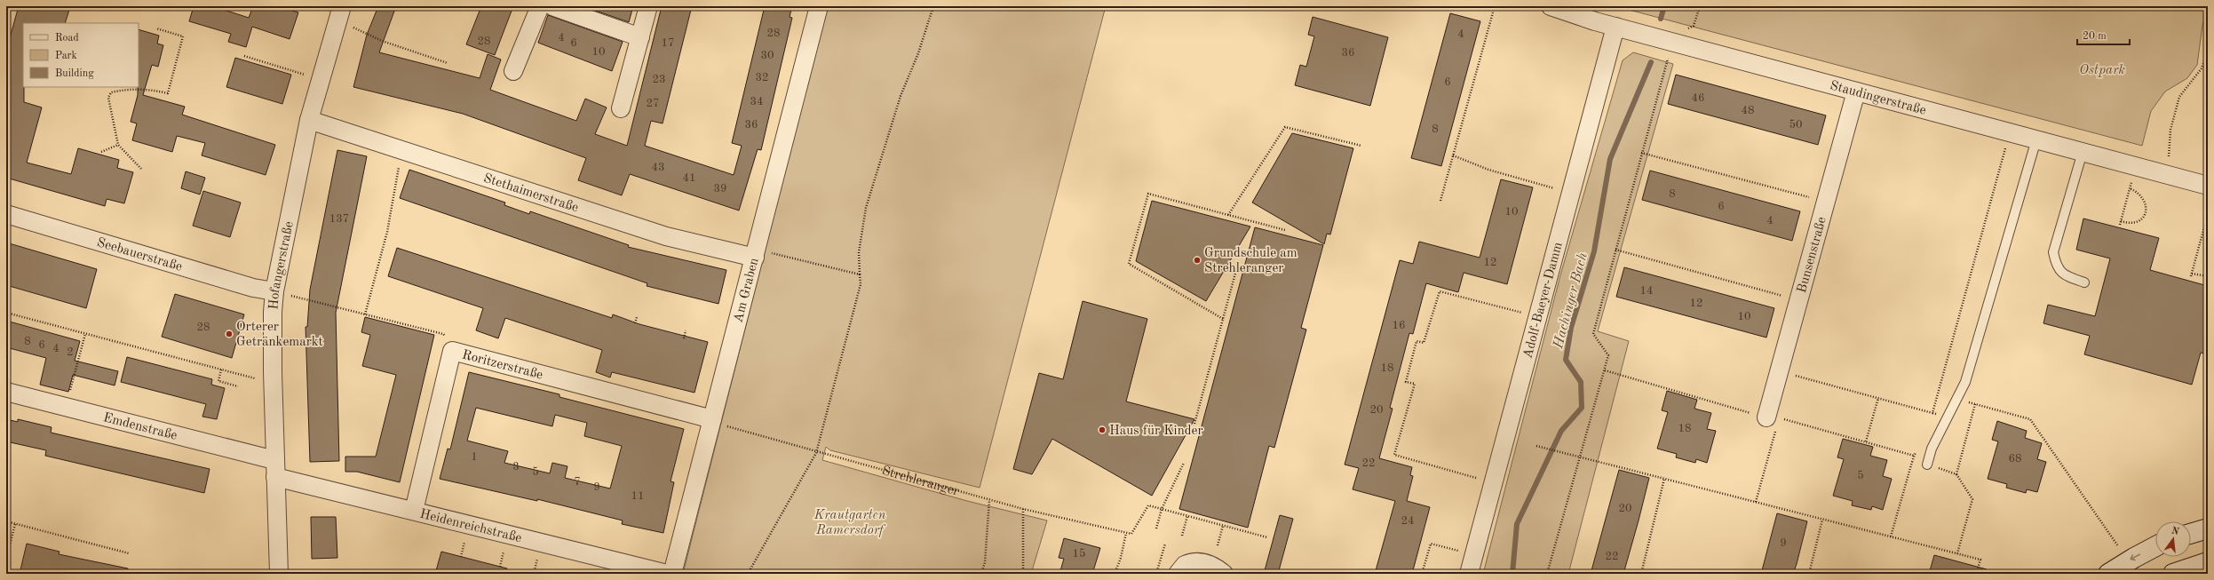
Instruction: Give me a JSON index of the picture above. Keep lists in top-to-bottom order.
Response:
{
  "streets": {
    "street": [
      "Staudingerstraße",
      "Stethaimerstraße",
      "Seebauerstraße",
      "Bunsenstraße",
      "Hofangerstraße",
      "Am Graben",
      "Adolf-Baeyer-Damm",
      "Roritzerstraße",
      "Emdenstraße",
      "Heidenreichstraße"
    ],
    "path": ["Strehleranger"]
  },
  "crossings": [
    ["Staudingerstraße", "Bunsenstraße"],
    ["Staudingerstraße", "Adolf-Baeyer-Damm"],
    ["Stethaimerstraße", "Hofangerstraße"],
    ["Stethaimerstraße", "Am Graben"],
    ["Seebauerstraße", "Hofangerstraße"],
    ["Hofangerstraße", "Emdenstraße"],
    ["Hofangerstraße", "Heidenreichstraße"],
    ["Am Graben", "Roritzerstraße"],
    ["Am Graben", "Strehleranger"],
    ["Roritzerstraße", "Strehleranger"],
    ["Roritzerstraße", "Heidenreichstraße"]
  ],
  "water": ["Hachinger Bach"],
  "parks": ["Ostpark", "Krautgarten Ramersdorf"],
  "places": ["Grundschule am Strehleranger", "Orterer Getränkemarkt", "Haus für Kinder"],
  "house_numbers": [
    "28",
    "4",
    "4",
    "28",
    "6",
    "17",
    "10",
    "36",
    "30",
    "32",
    "23",
    "6",
    "46",
    "34",
    "27",
    "48",
    "36",
    "50",
    "8",
    "43",
    "41",
    "39",
    "8",
    "6",
    "10",
    "137",
    "4",
    "12",
    "14",
    "12",
    "10",
    "16",
    "28",
    "8",
    "6",
    "4",
    "2",
    "18",
    "20",
    "18",
    "1",
    "68",
    "22",
    "3",
    "5",
    "5",
    "7",
    "9",
    "11",
    "20",
    "24",
    "9",
    "15",
    "22"
  ],
  "legend": ["Road", "Park", "Building"],
  "scale_bar": "20 m",
  "north": "top"
}
